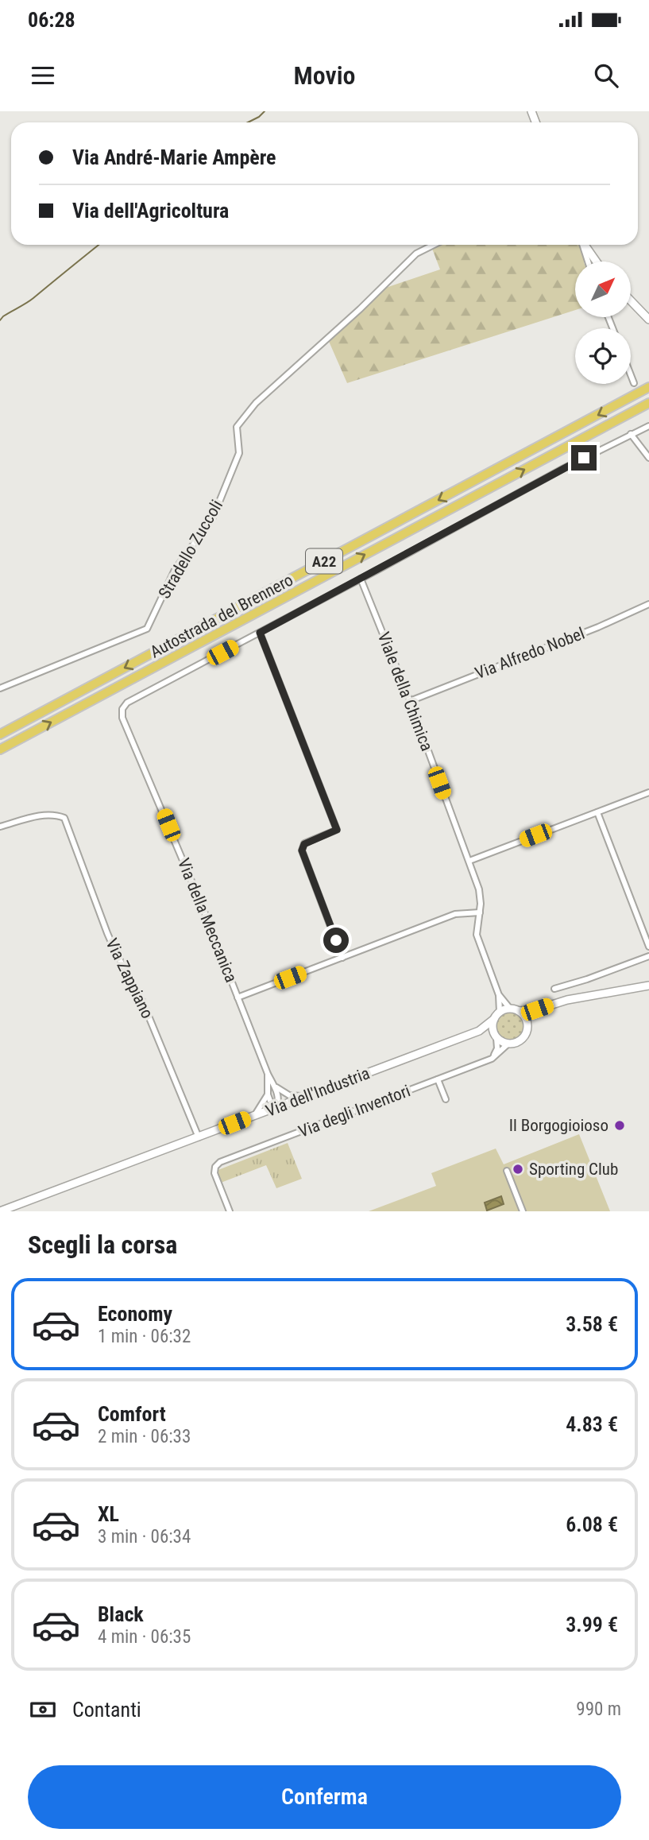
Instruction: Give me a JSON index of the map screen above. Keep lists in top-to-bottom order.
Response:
{
  "streets": {
    "highway": ["A22", "Autostrada del Brennero"],
    "street": [
      "Stradello Zuccoli",
      "Via Alfredo Nobel",
      "Viale della Chimica",
      "Via della Meccanica",
      "Via Zappiano",
      "Via dell'Industria",
      "Via degli Inventori"
    ]
  },
  "crossings": [
    ["Via Alfredo Nobel", "Viale della Chimica"],
    ["Viale della Chimica", "Via dell'Industria"],
    ["Viale della Chimica", "Via degli Inventori"],
    ["Via della Meccanica", "Via dell'Industria"],
    ["Via Zappiano", "Via dell'Industria"],
    ["Via dell'Industria", "Via degli Inventori"]
  ],
  "places": ["Il Borgogioioso", "Sporting Club"],
  "north": "top right",
  "page": {
    "status": "06:28",
    "header": "Movio",
    "banner": ["Via André-Marie Ampère", "Via dell'Agricoltura"],
    "heading": "Scegli la corsa",
    "list": [
      {
        "name": "Economy",
        "note": "1 min · 06:32",
        "value": "3.58 €"
      },
      {
        "name": "Comfort",
        "note": "2 min · 06:33",
        "value": "4.83 €"
      },
      {
        "name": "XL",
        "note": "3 min · 06:34",
        "value": "6.08 €"
      },
      {
        "name": "Black",
        "note": "4 min · 06:35",
        "value": "3.99 €"
      }
    ],
    "pay": ["Contanti", "990 m"],
    "buttons": "Conferma"
  }
}
